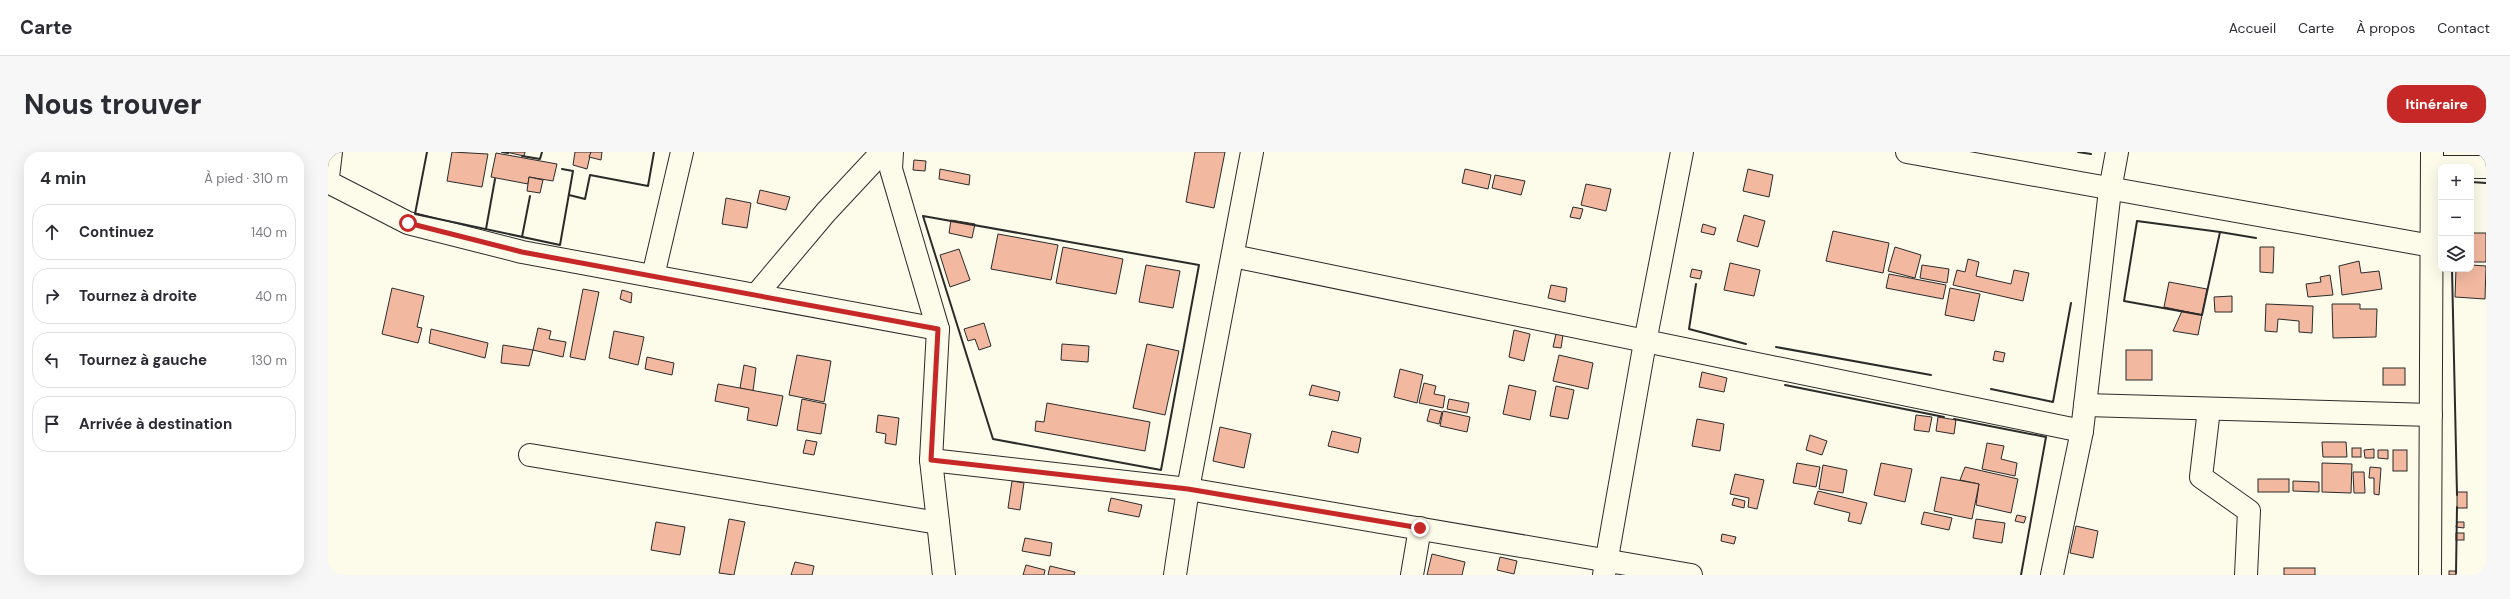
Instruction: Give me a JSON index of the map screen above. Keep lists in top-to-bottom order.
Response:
{
  "page": {
    "header": "Carte",
    "nav": [
      "Accueil",
      "Carte",
      "À propos",
      "Contact"
    ],
    "buttons": "Itinéraire",
    "title": "Nous trouver",
    "heading": ["4 min", "À pied · 310 m"],
    "map_buttons": ["+", "−"],
    "list": [
      ["Continuez", "140 m"],
      ["Tournez à droite", "40 m"],
      ["Tournez à gauche", "130 m"],
      "Arrivée à destination"
    ]
  }
}
